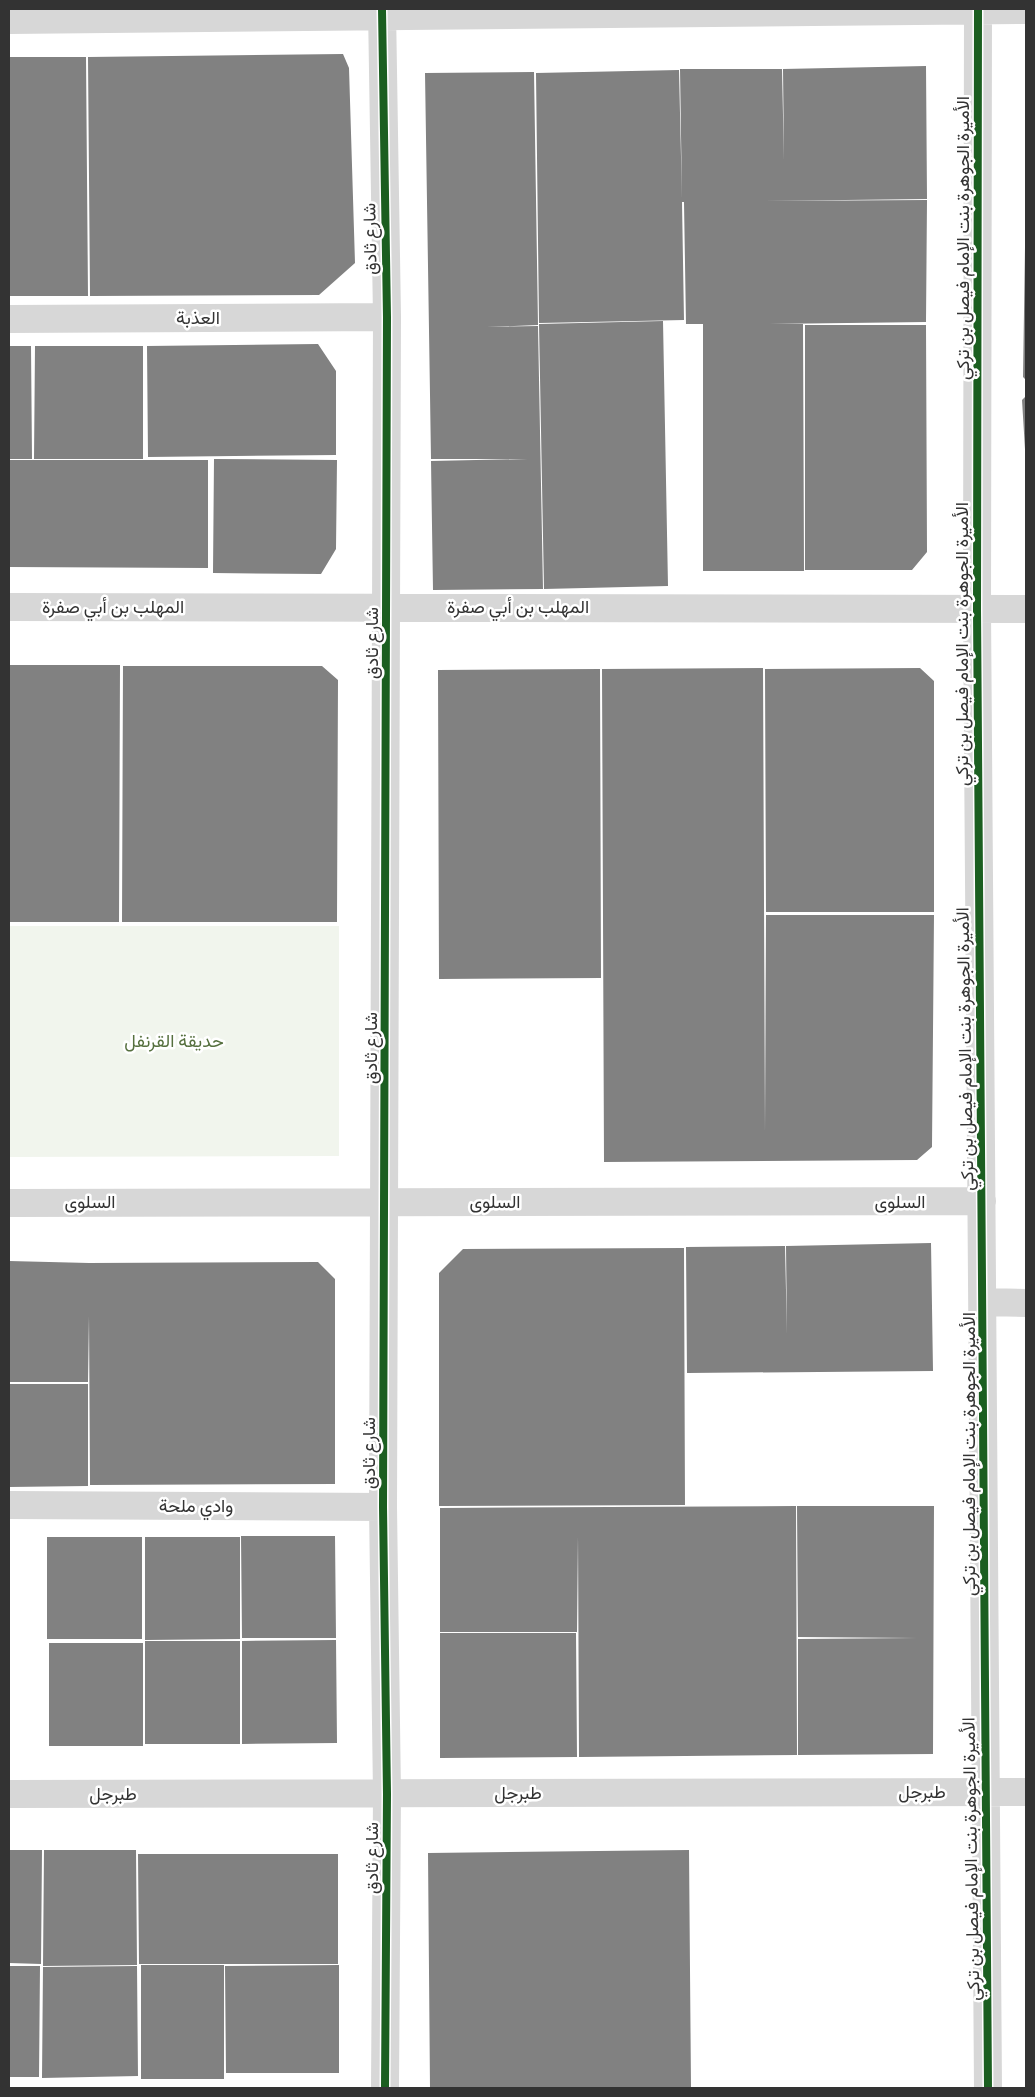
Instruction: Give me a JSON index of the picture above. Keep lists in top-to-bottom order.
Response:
{
  "streets": {
    "street": [
      "الأميرة الجوهرة بنت الإمام فيصل بن تركي",
      "شارع ثادق",
      "العذبة",
      "المهلب بن أبي صفرة",
      "السلوى",
      "وادي ملحة",
      "طبرجل"
    ]
  },
  "crossings": [
    ["الأميرة الجوهرة بنت الإمام فيصل بن تركي", "المهلب بن أبي صفرة"],
    ["الأميرة الجوهرة بنت الإمام فيصل بن تركي", "السلوى"],
    ["الأميرة الجوهرة بنت الإمام فيصل بن تركي", "طبرجل"],
    ["شارع ثادق", "العذبة"],
    ["شارع ثادق", "المهلب بن أبي صفرة"],
    ["شارع ثادق", "السلوى"],
    ["شارع ثادق", "وادي ملحة"],
    ["شارع ثادق", "طبرجل"]
  ],
  "parks": ["حديقة القرنفل"]
}
